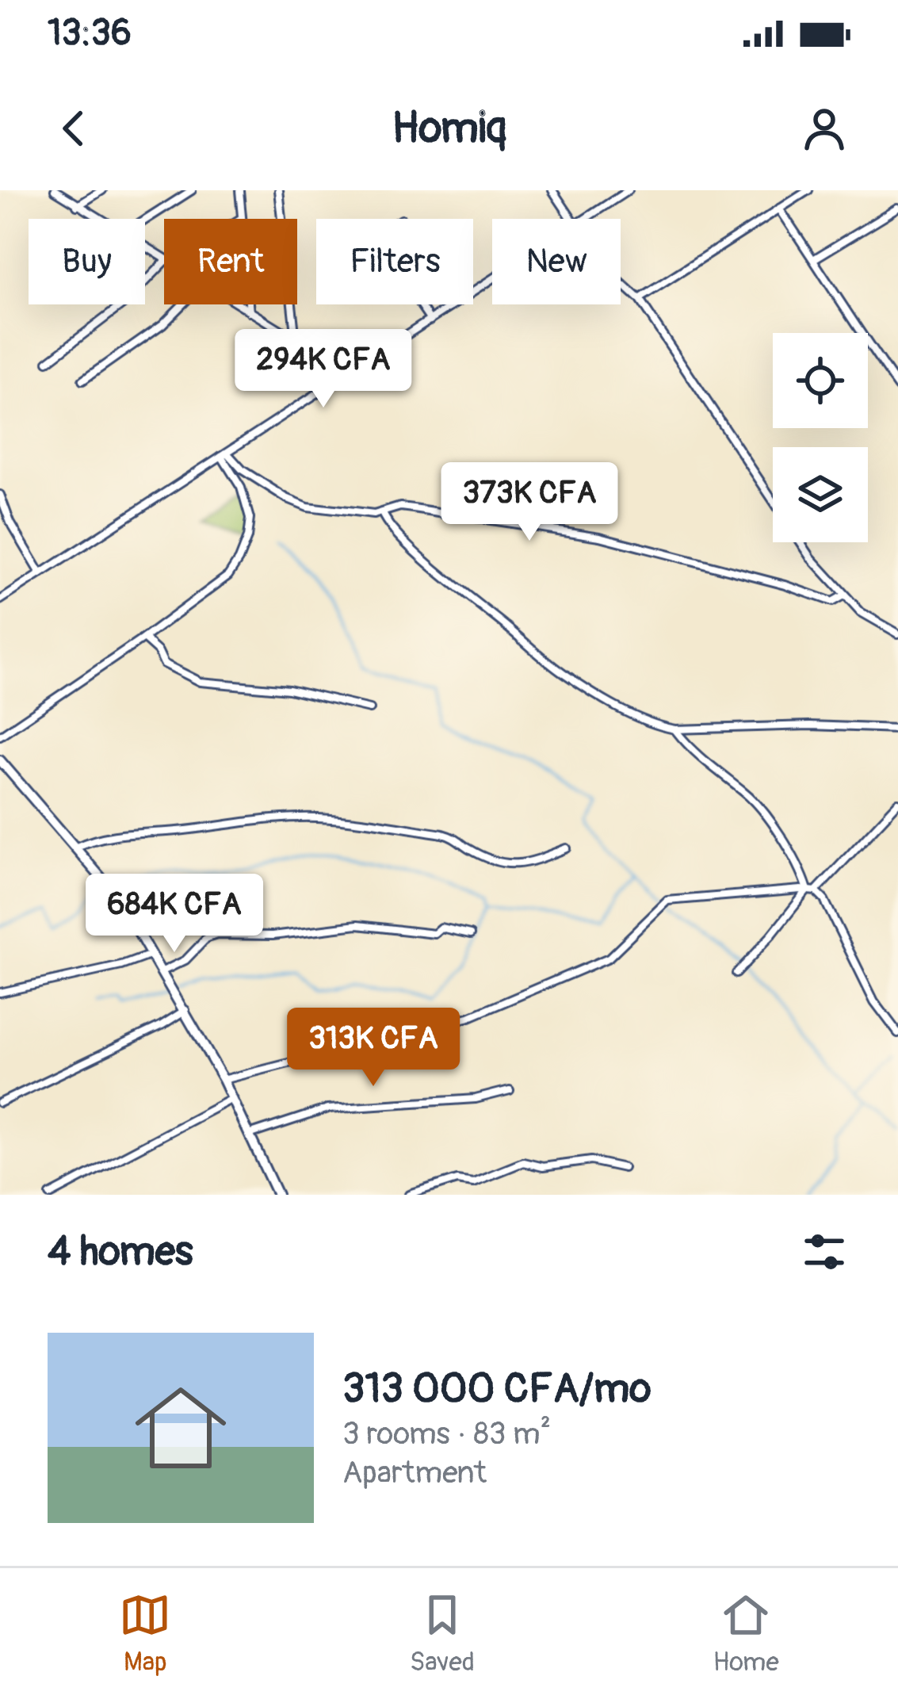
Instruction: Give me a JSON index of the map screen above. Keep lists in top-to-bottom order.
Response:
{
  "page": {
    "status": "13:36",
    "header": "Homiq",
    "chip": [
      "Buy",
      "Rent",
      "Filters",
      "New"
    ],
    "price": [
      "294K CFA",
      "373K CFA",
      "684K CFA",
      "313K CFA"
    ],
    "heading": "4 homes",
    "list": [
      {
        "name": "313 000 CFA/mo",
        "note": "3 rooms · 83 m² · Apartment"
      }
    ],
    "tabs": ["Map", "Saved", "Home"]
  }
}
